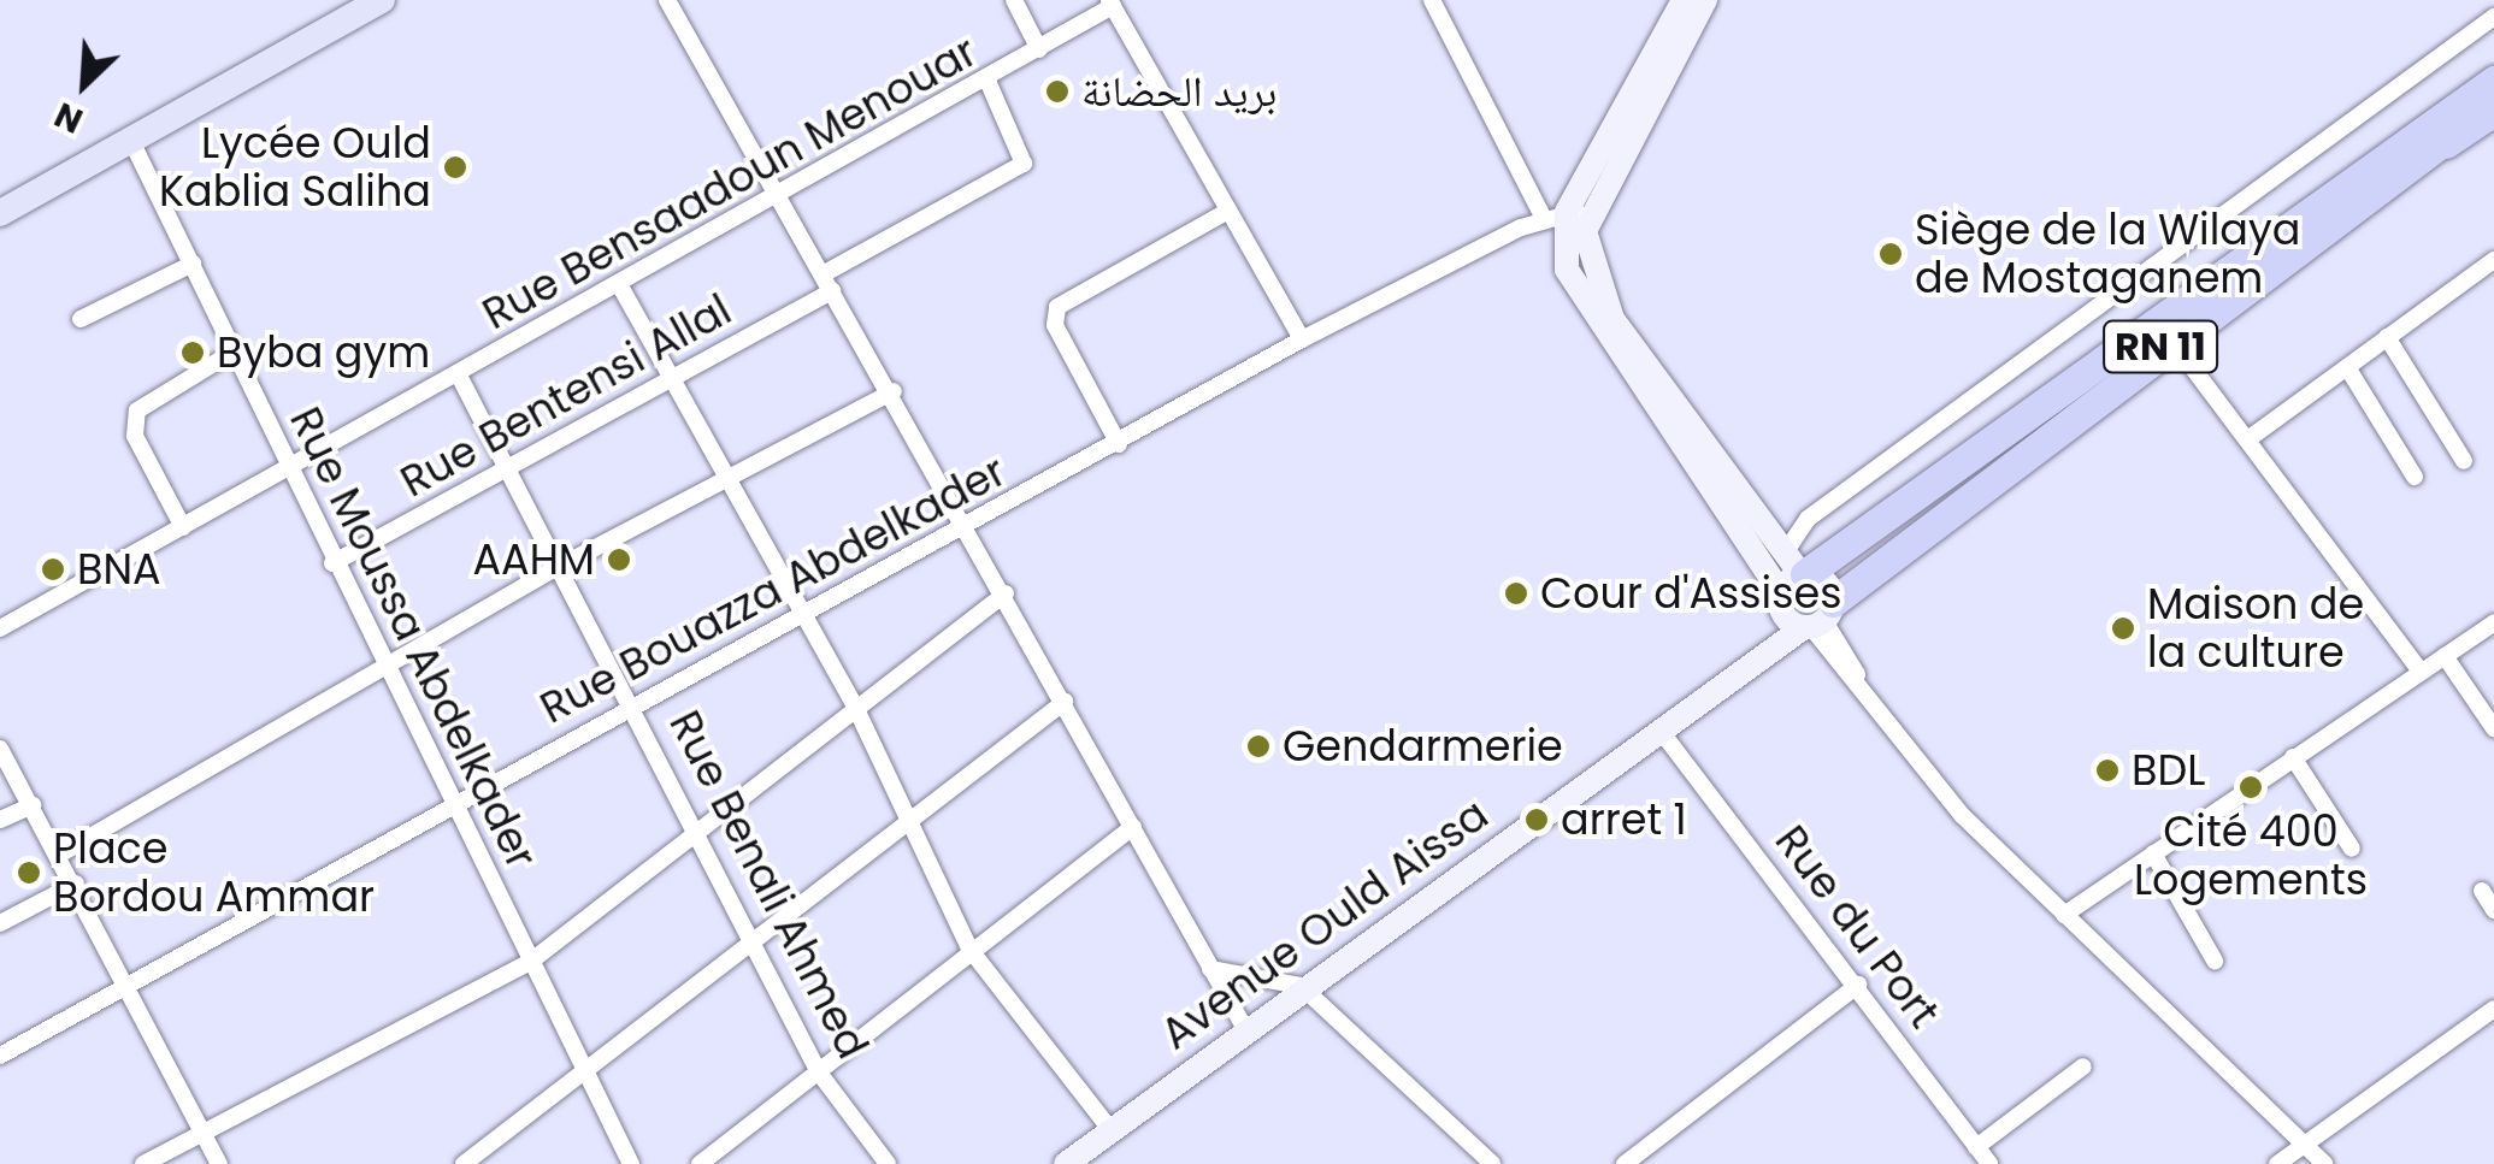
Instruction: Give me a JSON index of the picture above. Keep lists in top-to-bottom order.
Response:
{
  "streets": {
    "highway": ["RN 11"],
    "main road": ["Avenue Ould Aissa"],
    "street": [
      "Rue Bensaadoun Menouar",
      "Rue Bentensi Allal",
      "Rue Bouazza Abdelkader",
      "Rue Moussa Abdelkader",
      "Rue Benali Ahmed",
      "Rue du Port"
    ]
  },
  "crossings": [
    ["Rue Bensaadoun Menouar", "Rue Moussa Abdelkader"],
    ["Rue Bensaadoun Menouar", "Rue Benali Ahmed"],
    ["RN 11", "Avenue Ould Aissa"],
    ["Rue Bentensi Allal", "Rue Moussa Abdelkader"],
    ["Rue Bentensi Allal", "Rue Benali Ahmed"],
    ["Rue Bouazza Abdelkader", "Rue Moussa Abdelkader"],
    ["Rue Bouazza Abdelkader", "Rue Benali Ahmed"],
    ["Avenue Ould Aissa", "Rue du Port"]
  ],
  "places": [
    "بريد الحضانة",
    "Lycée Ould Kablia Saliha",
    "Siège de la Wilaya de Mostaganem",
    "Byba gym",
    "AAHM",
    "BNA",
    "Cour d'Assises",
    "Maison de la culture",
    "Gendarmerie",
    "BDL",
    "Cité 400 Logements",
    "arret 1",
    "Place Bordou Ammar"
  ],
  "north": "bottom left"
}
